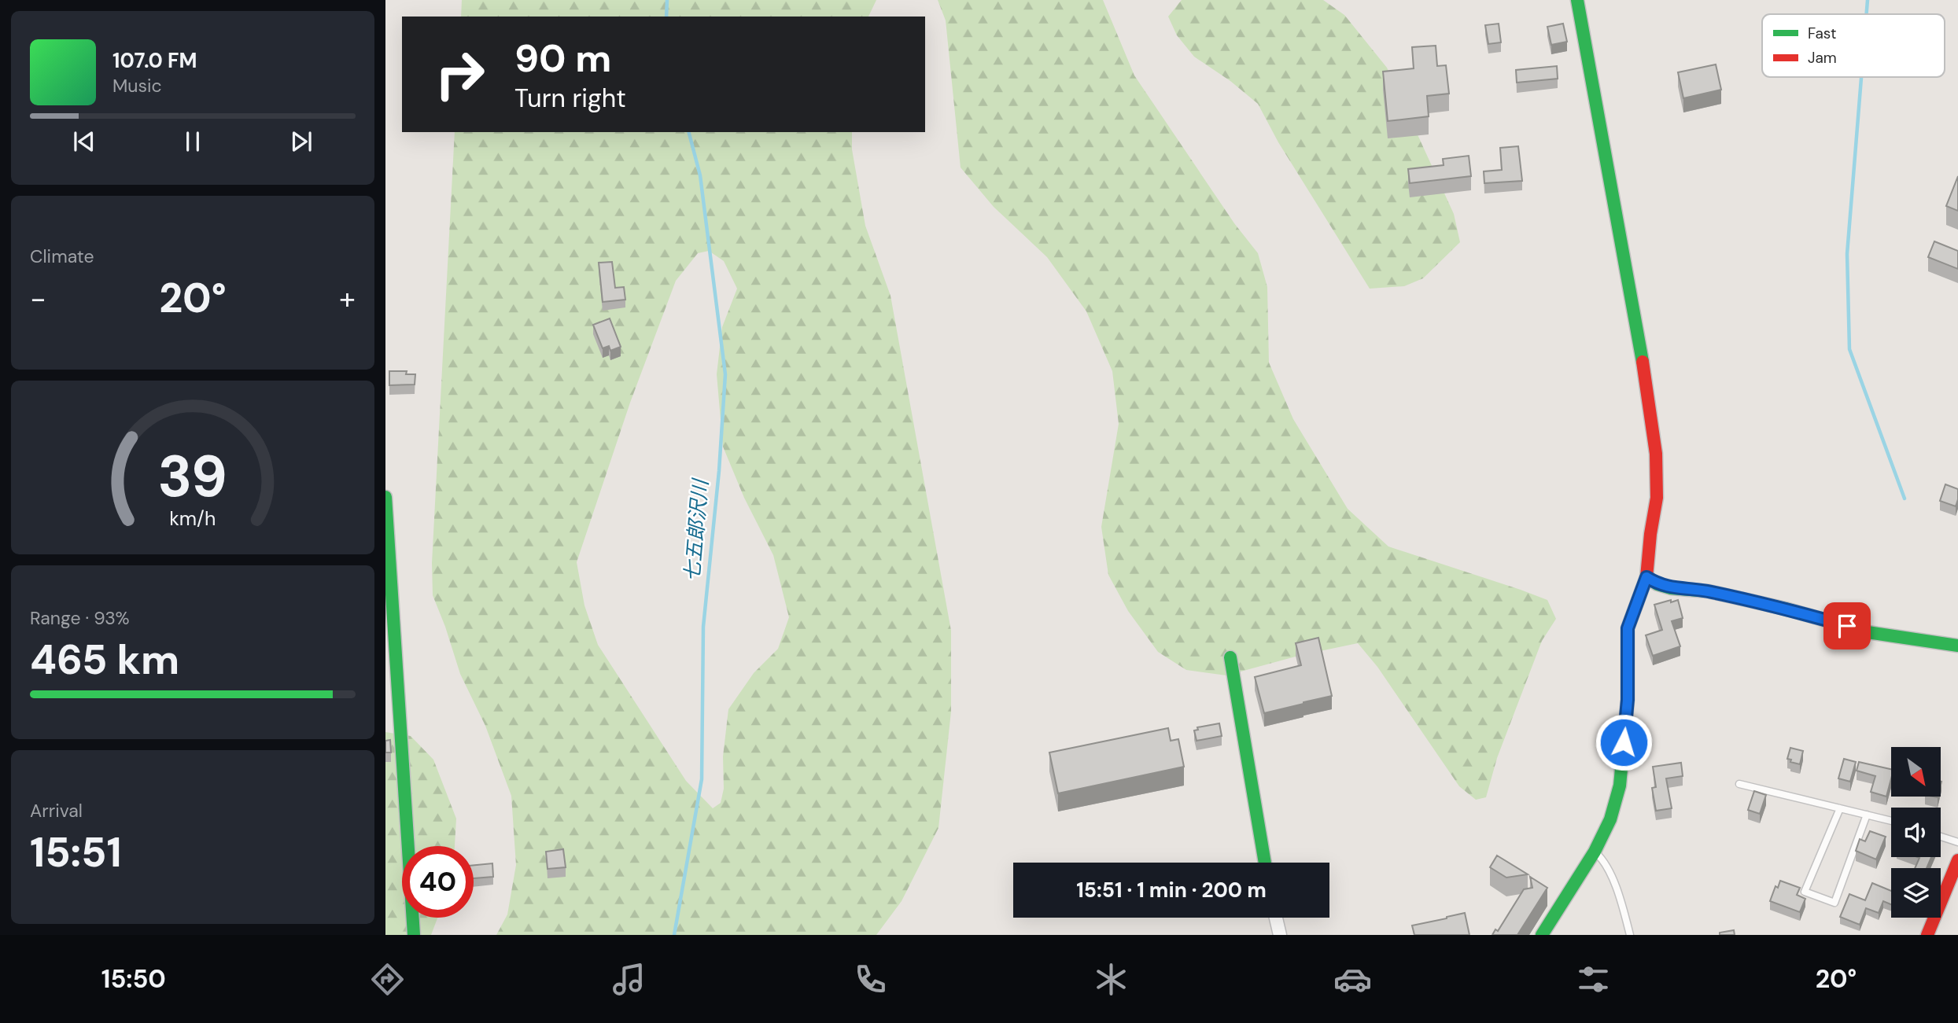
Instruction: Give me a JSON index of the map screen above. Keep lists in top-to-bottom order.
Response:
{
  "water": ["七五郎沢川"],
  "legend": ["Fast", "Jam"],
  "north": "bottom right",
  "page": {
    "turn": ["90 m", "Turn right"],
    "song": ["107.0 FM", "Music"],
    "tile": [
      "Climate",
      ["Range · 93%", "465 km"],
      ["Arrival", "15:51"]
    ],
    "heat": ["−", "20°", "+"],
    "limit": "40",
    "trip": "15:51 · 1 min · 200 m",
    "tabs": ["15:50", "20°"],
    "gauge": ["39", "km/h"]
  }
}
